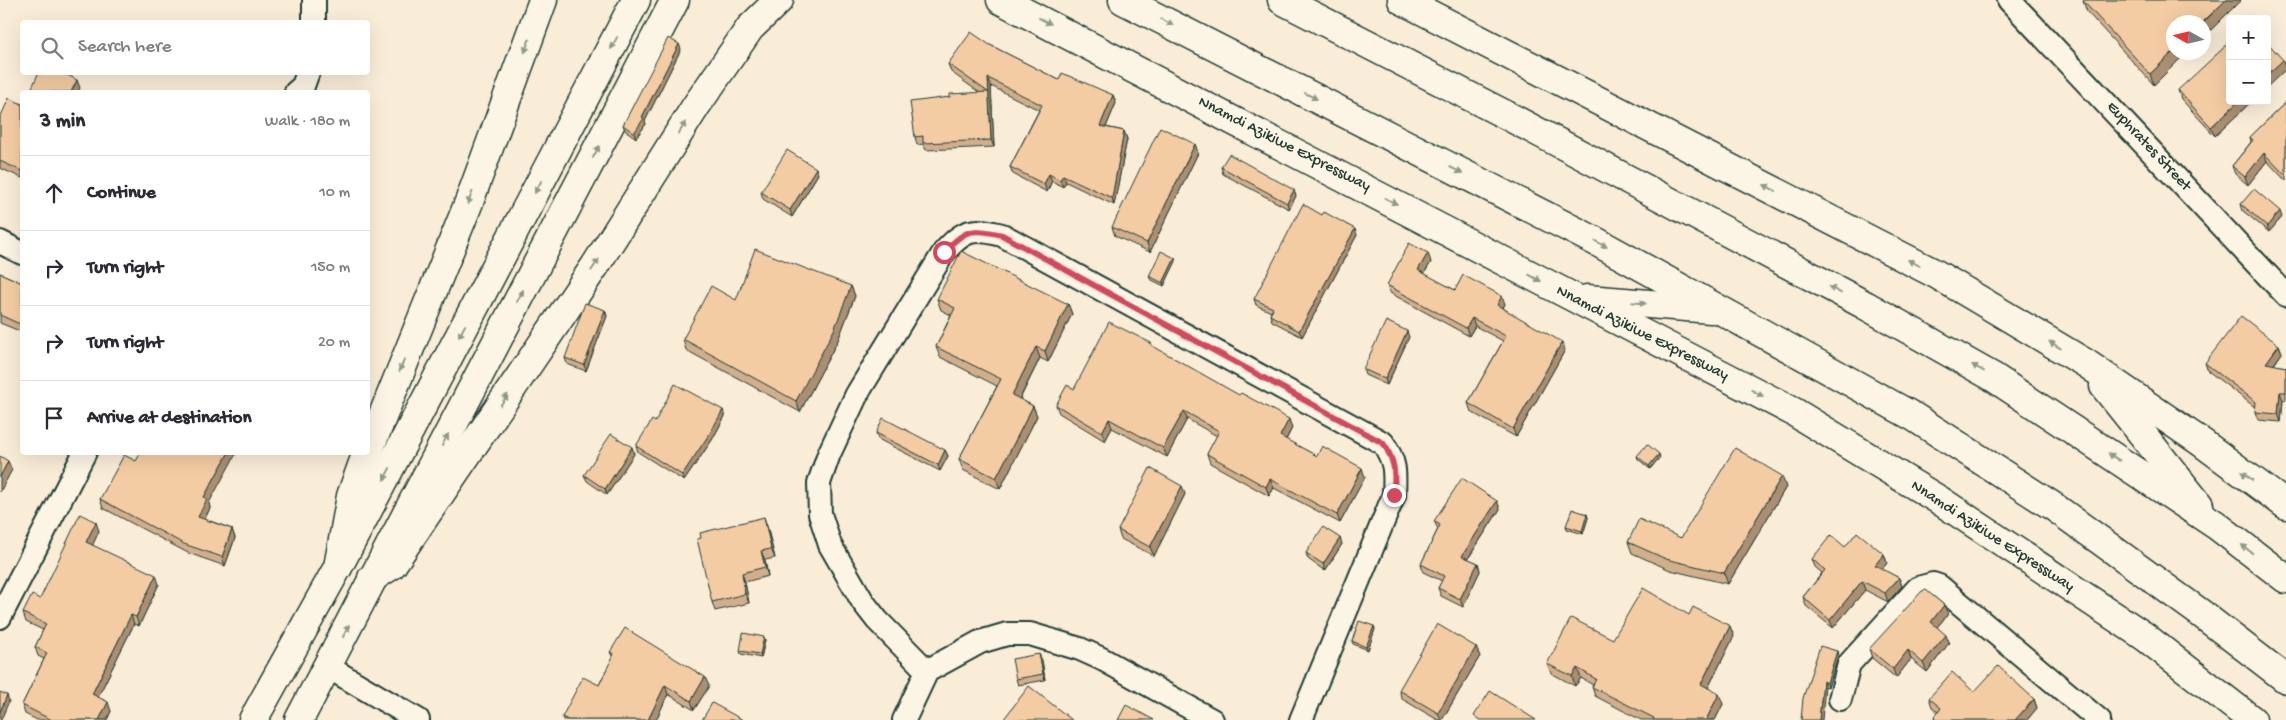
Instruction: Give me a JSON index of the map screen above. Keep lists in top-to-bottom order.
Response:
{
  "streets": {
    "main road": ["Nnamdi Azikiwe Expressway"],
    "street": ["Euphrates Street"]
  },
  "north": "left",
  "page": {
    "map_buttons": ["+", "−"],
    "search": "Search here",
    "heading": ["3 min", "Walk · 180 m"],
    "list": [
      ["Continue", "10 m"],
      ["Turn right", "150 m"],
      ["Turn right", "20 m"],
      "Arrive at destination"
    ]
  }
}
